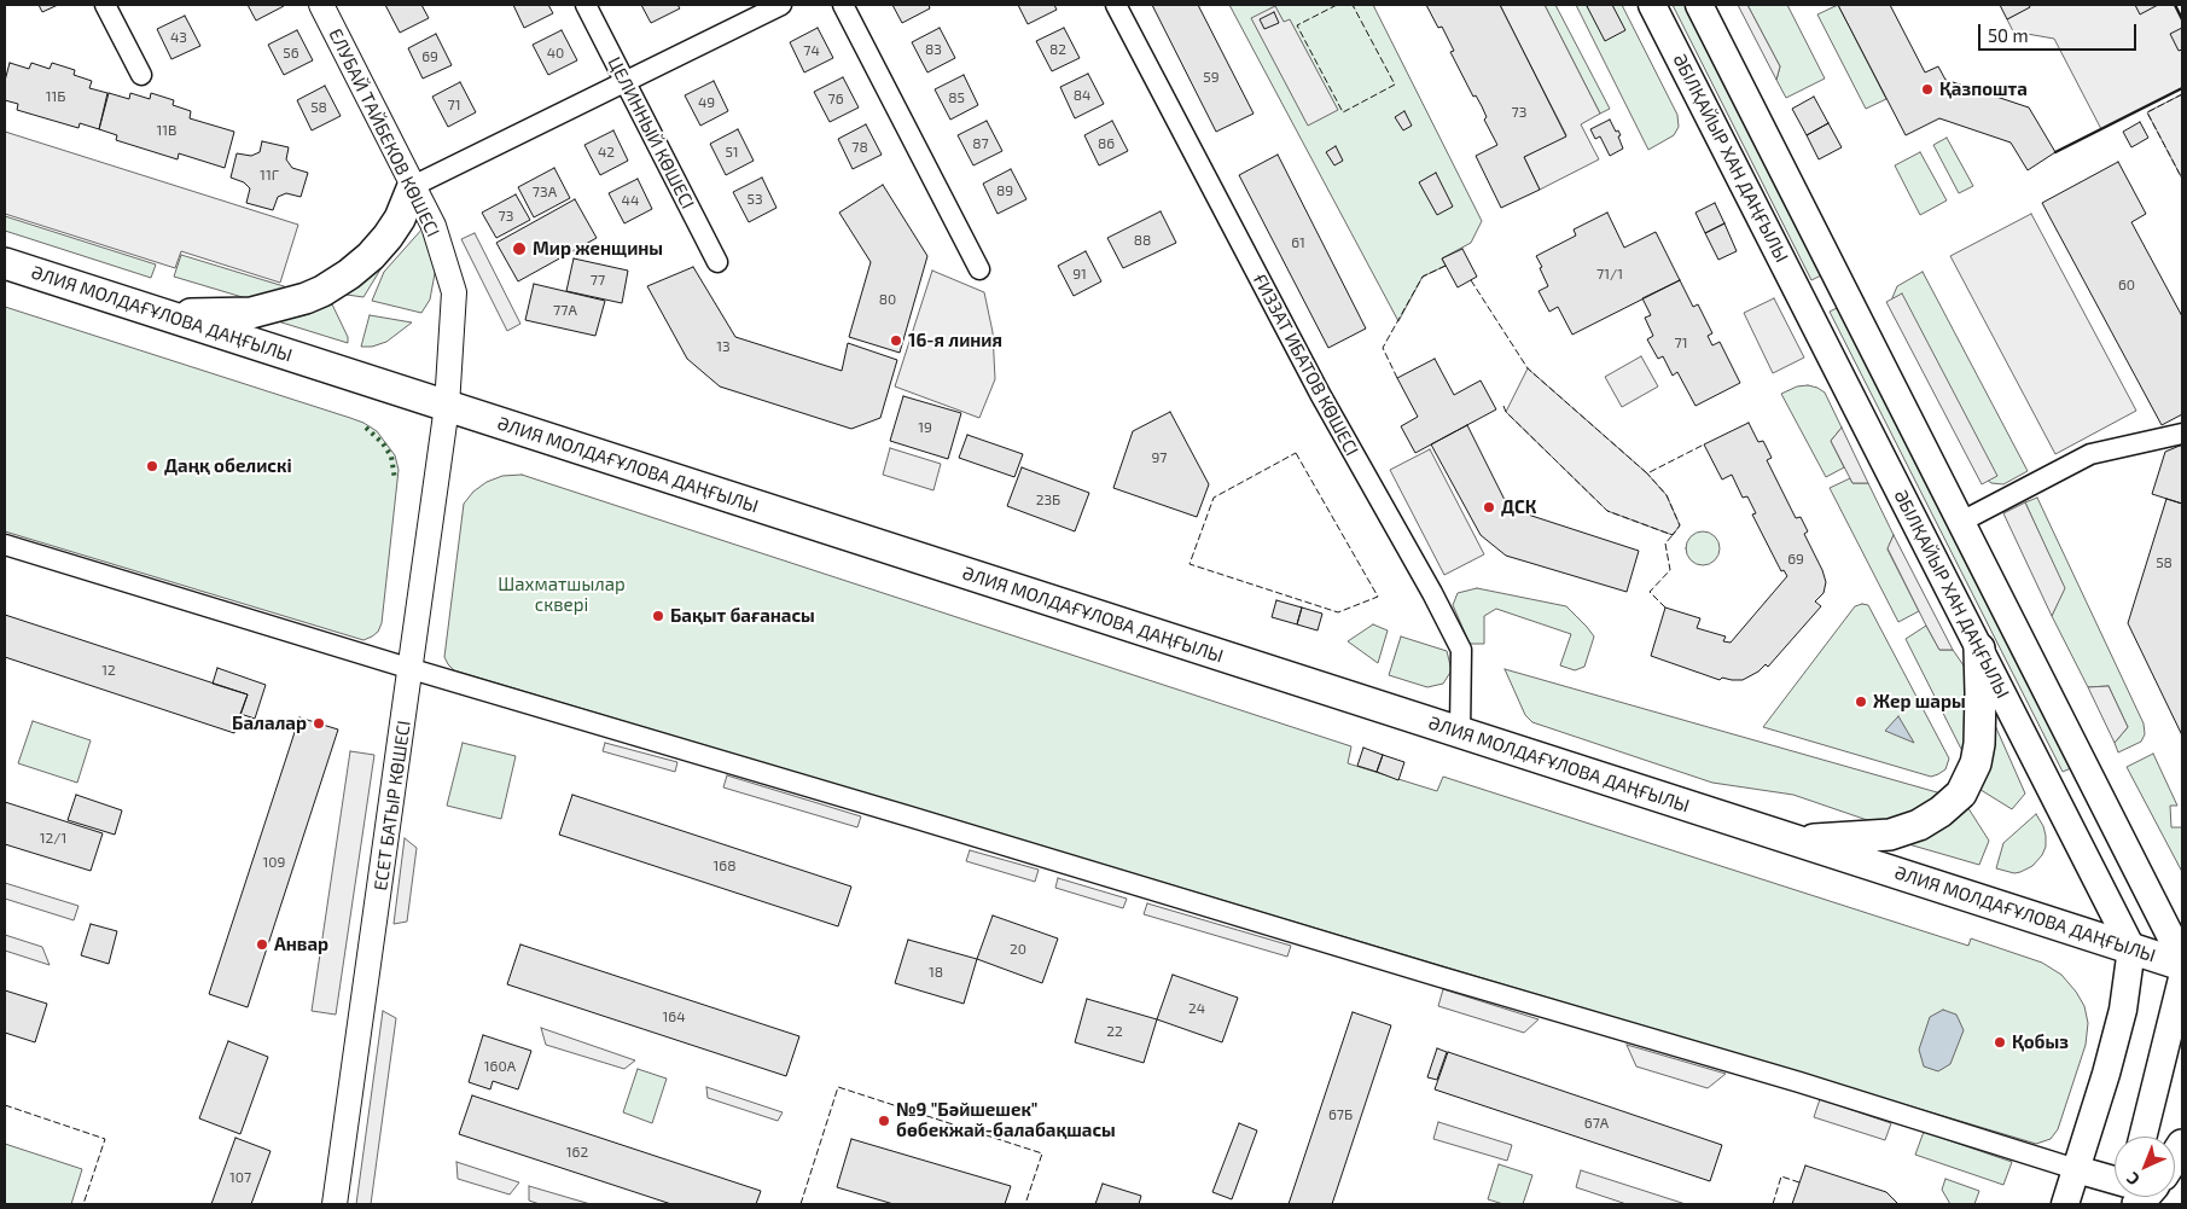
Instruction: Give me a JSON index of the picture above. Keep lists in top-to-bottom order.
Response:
{
  "streets": {
    "main road": ["ӘБІЛҚАЙЫР ХАН ДАҢҒЫЛЫ", "ӘЛИЯ МОЛДАҒҰЛОВА ДАҢҒЫЛЫ"],
    "street": [
      "ЕЛУБАЙ ТАЙБЕКОВ КӨШЕСІ",
      "ЦЕЛИННЫЙ КӨШЕСІ",
      "ҒИЗЗАТ ИБАТОВ КӨШЕСІ",
      "ЕСЕТ БАТЫР КӨШЕСІ"
    ]
  },
  "crossings": [
    ["ЕЛУБАЙ ТАЙБЕКОВ КӨШЕСІ", "ӘЛИЯ МОЛДАҒҰЛОВА ДАҢҒЫЛЫ"],
    ["ЕЛУБАЙ ТАЙБЕКОВ КӨШЕСІ", "ЕСЕТ БАТЫР КӨШЕСІ"],
    ["ӘБІЛҚАЙЫР ХАН ДАҢҒЫЛЫ", "ӘЛИЯ МОЛДАҒҰЛОВА ДАҢҒЫЛЫ"],
    ["ӘЛИЯ МОЛДАҒҰЛОВА ДАҢҒЫЛЫ", "ҒИЗЗАТ ИБАТОВ КӨШЕСІ"],
    ["ӘЛИЯ МОЛДАҒҰЛОВА ДАҢҒЫЛЫ", "ЕСЕТ БАТЫР КӨШЕСІ"]
  ],
  "parks": ["Шахматшылар сквері"],
  "places": [
    "Қазпошта",
    "Мир женщины",
    "16-я линия",
    "Даңқ обелискі",
    "ДСК",
    "Бақыт бағанасы",
    "Жер шары",
    "Балалар",
    "Анвар",
    "Қобыз",
    "№9 \"Бәйшешек\" бөбекжай-балабақшасы"
  ],
  "house_numbers": [
    "43",
    "83",
    "82",
    "74",
    "56",
    "40",
    "69",
    "59",
    "84",
    "11Б",
    "85",
    "76",
    "49",
    "71",
    "58",
    "73",
    "11В",
    "87",
    "86",
    "78",
    "42",
    "51",
    "11Г",
    "89",
    "73А",
    "53",
    "44",
    "73",
    "88",
    "61",
    "91",
    "71/1",
    "77",
    "60",
    "80",
    "77А",
    "71",
    "13",
    "19",
    "97",
    "23Б",
    "69",
    "58",
    "12",
    "12/1",
    "109",
    "168",
    "20",
    "18",
    "24",
    "164",
    "22",
    "160А",
    "67Б",
    "67А",
    "162",
    "107"
  ],
  "scale_bar": "50 m",
  "north": "bottom left"
}
